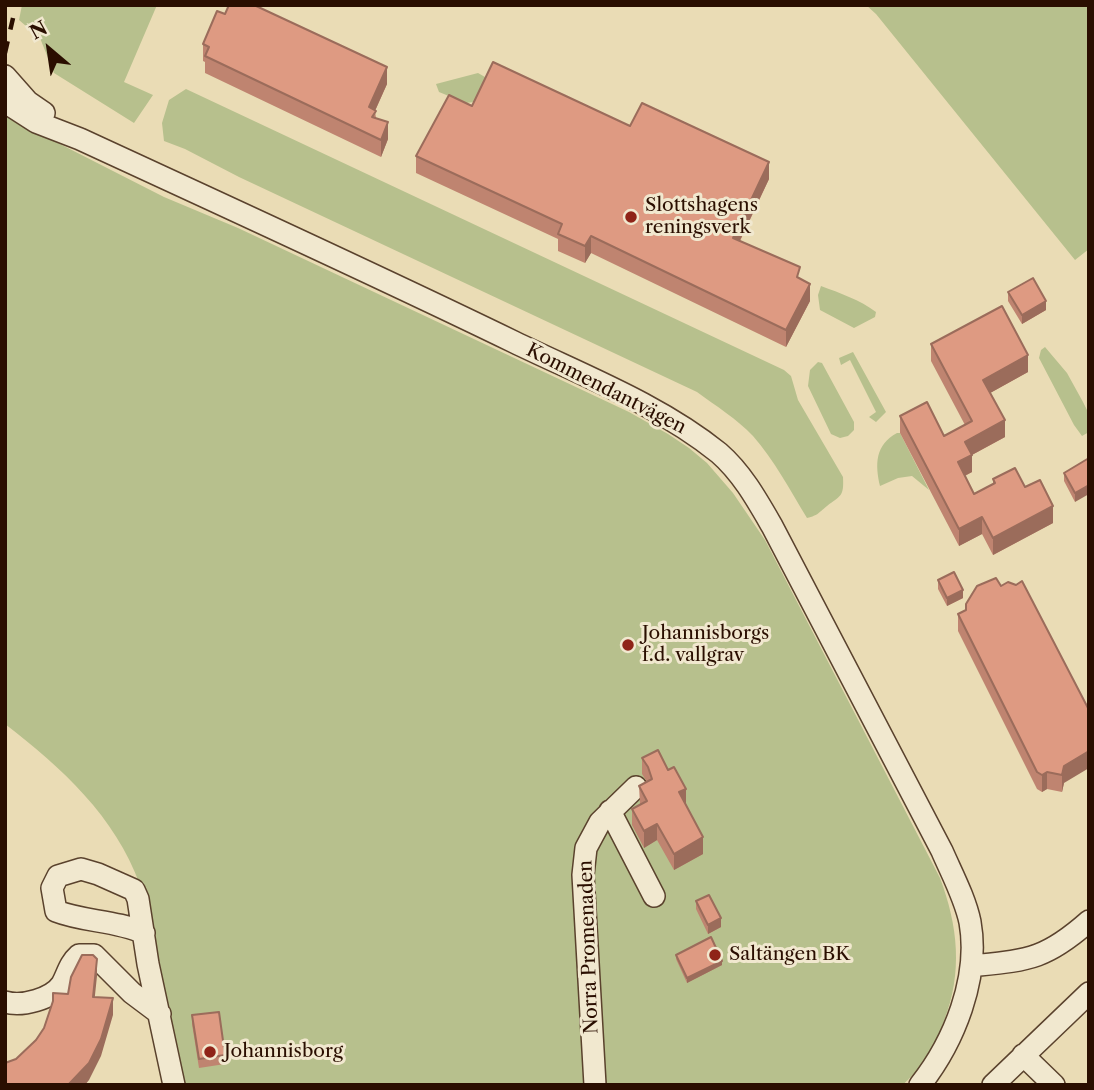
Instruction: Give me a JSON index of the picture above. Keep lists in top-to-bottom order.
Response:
{
  "streets": {
    "street": ["Kommendantvägen", "Norra Promenaden"]
  },
  "places": [
    "Slottshagens reningsverk",
    "Johannisborgs f.d. vallgrav",
    "Saltängen BK",
    "Johannisborg"
  ],
  "north": "top left"
}
